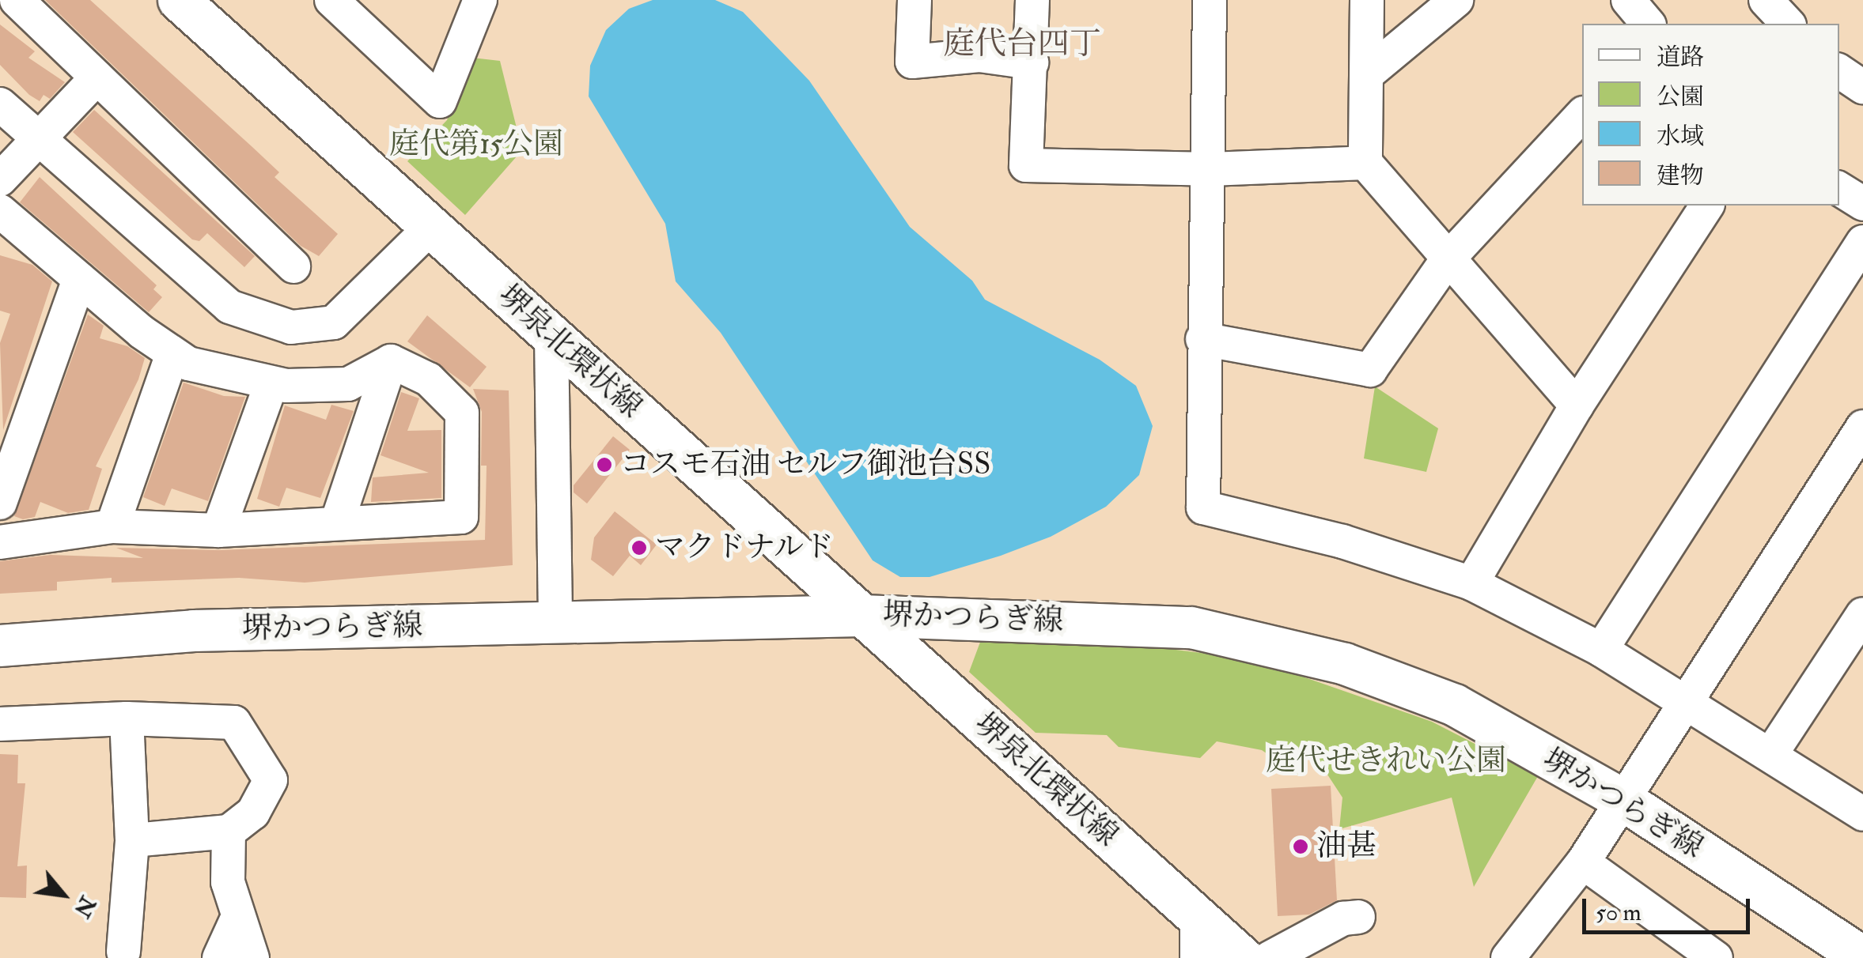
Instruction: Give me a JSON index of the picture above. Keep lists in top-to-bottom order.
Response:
{
  "streets": {
    "main road": ["堺泉北環状線", "堺かつらぎ線"]
  },
  "crossings": [
    ["堺泉北環状線", "堺かつらぎ線"]
  ],
  "districts": ["庭代台四丁"],
  "parks": ["庭代第15公園", "庭代せきれい公園"],
  "places": ["コスモ石油 セルフ御池台SS", "マクドナルド", "油甚"],
  "legend": [
    "道路",
    "公園",
    "水域",
    "建物"
  ],
  "scale_bar": "50 m",
  "north": "bottom right"
}
